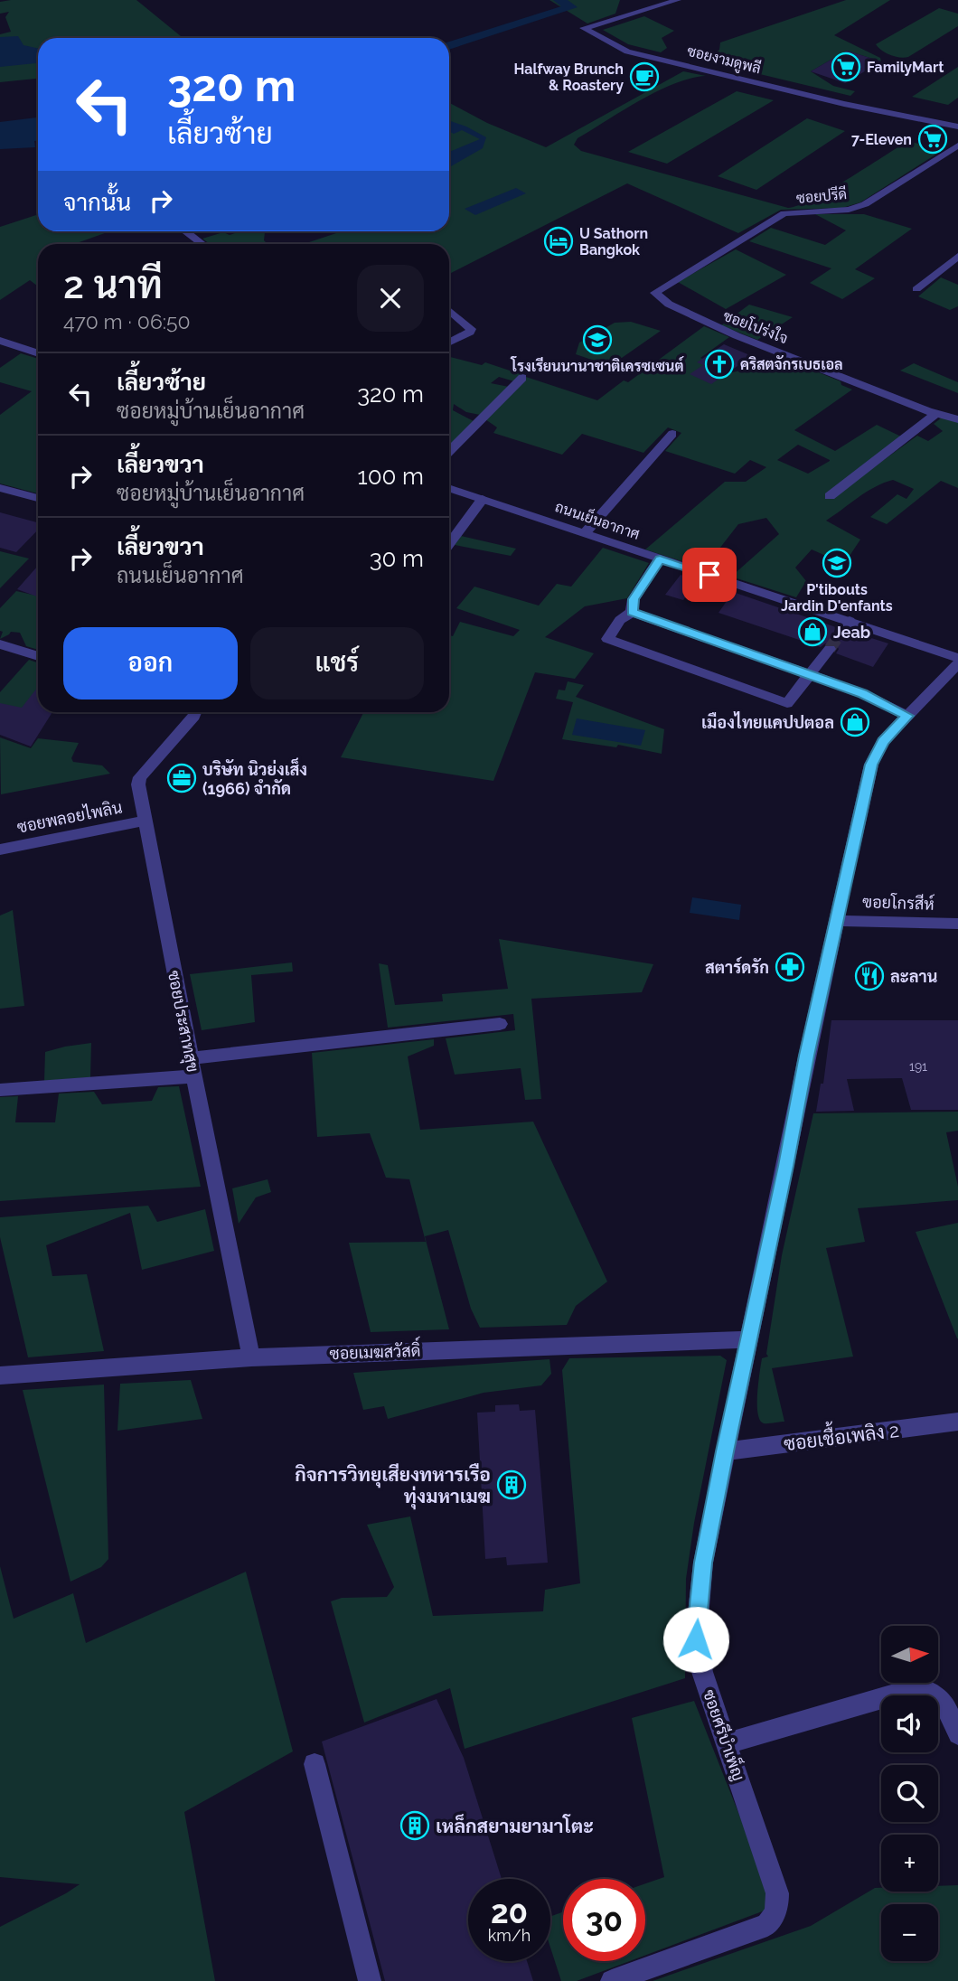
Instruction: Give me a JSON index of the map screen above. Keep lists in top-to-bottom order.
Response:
{
  "streets": {
    "street": [
      "ซอยงามดูพลี",
      "ซอยปรีดี",
      "ซอยโปร่งใจ",
      "ถนนเย็นอากาศ",
      "ซอยพลอยไพลิน",
      "ฃอยโกรสีห์",
      "ซอยประสาทสุข",
      "ซอยเมฆสวัสดิ์",
      "ซอยเชื้อเพลิง 2",
      "ซอยศรีบำเพ็ญ"
    ]
  },
  "crossings": [
    ["ซอยปรีดี", "ซอยโปร่งใจ"],
    ["ซอยพลอยไพลิน", "ซอยประสาทสุข"],
    ["ฃอยโกรสีห์", "ซอยศรีบำเพ็ญ"],
    ["ซอยประสาทสุข", "ซอยเมฆสวัสดิ์"],
    ["ซอยเมฆสวัสดิ์", "ซอยศรีบำเพ็ญ"],
    ["ซอยเชื้อเพลิง 2", "ซอยศรีบำเพ็ญ"]
  ],
  "places": {
    "supermarket": ["FamilyMart", "7-Eleven"],
    "cafe": ["Halfway Brunch & Roastery"],
    "hotel": ["U Sathorn Bangkok"],
    "school or university": ["โรงเรียนนานาชาติเครซเซนต์", "P'tibouts Jardin D'enfants"],
    "church": ["คริสตจักรเบธเอล"],
    "shop": ["Jeab", "เมืองไทยแคปปตอล"],
    "office": ["บริษัท นิวย่งเส็ง (1966) จำกัด"],
    "pharmacy": ["สตาร์ดรัก"],
    "restaurant": ["ละลาน"],
    "building": ["กิจการวิทยุเสียงทหารเรือ ทุ่งมหาเมฆ", "เหล็กสยามยามาโตะ"]
  },
  "house_numbers": ["191"],
  "north": "right",
  "page": {
    "turn": ["320 m", "เลี้ยวซ้าย"],
    "then": "จากนั้น",
    "heading": ["2 นาที", "470 m · 06:50"],
    "list": [
      {
        "name": "เลี้ยวซ้าย",
        "note": "ซอยหมู่บ้านเย็นอากาศ",
        "value": "320 m"
      },
      {
        "name": "เลี้ยวขวา",
        "note": "ซอยหมู่บ้านเย็นอากาศ",
        "value": "100 m"
      },
      {
        "name": "เลี้ยวขวา",
        "note": "ถนนเย็นอากาศ",
        "value": "30 m"
      }
    ],
    "buttons": ["ออก", "แชร์"],
    "map_buttons": ["+", "−"],
    "speed": "20 km/h",
    "limit": "30"
  }
}
